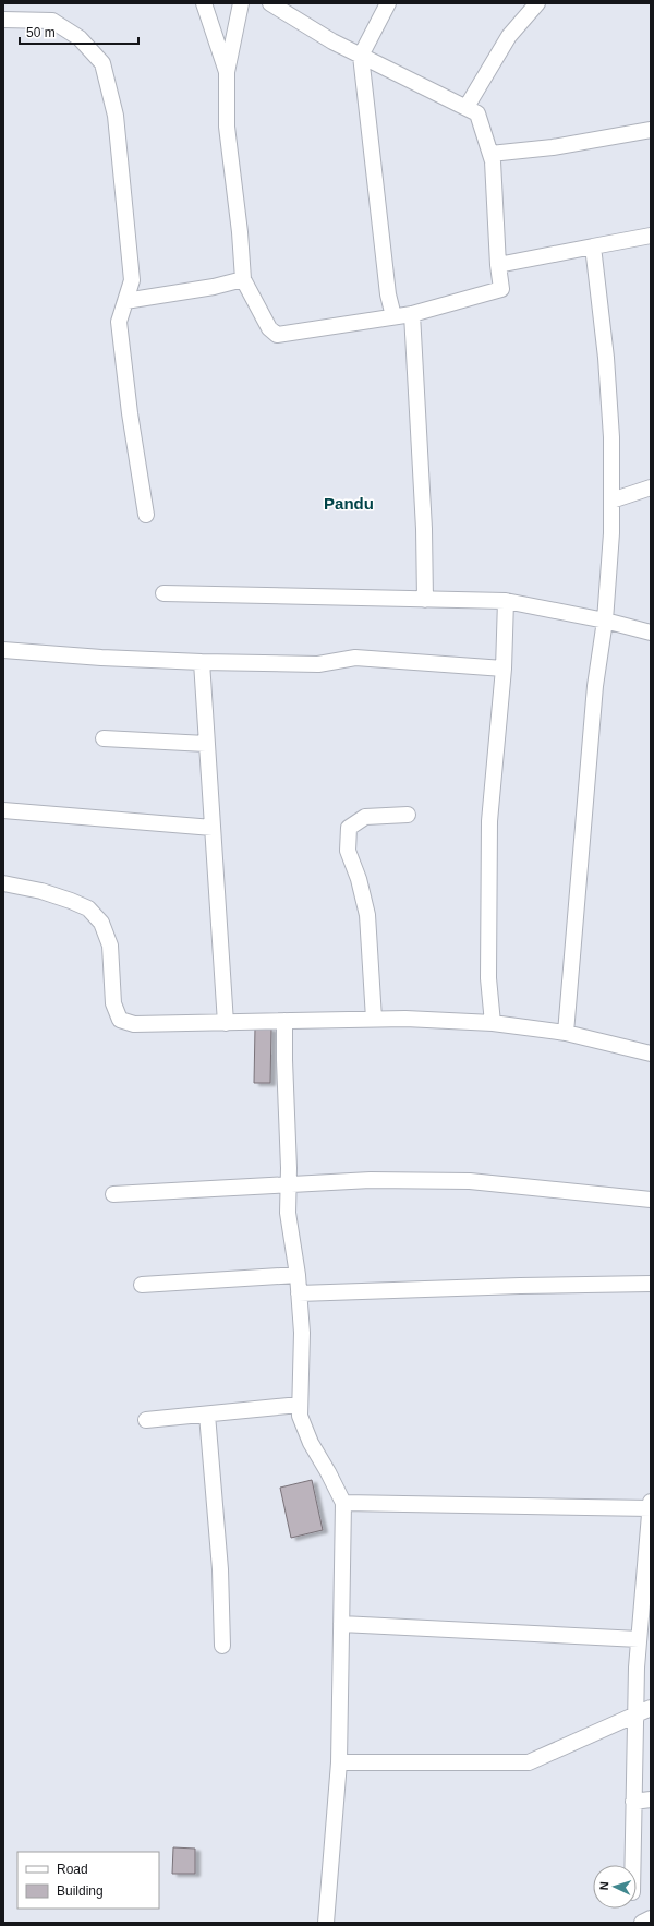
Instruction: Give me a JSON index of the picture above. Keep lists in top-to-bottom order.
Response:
{
  "districts": ["Pandu"],
  "legend": ["Road", "Building"],
  "scale_bar": "50 m",
  "north": "left"
}
